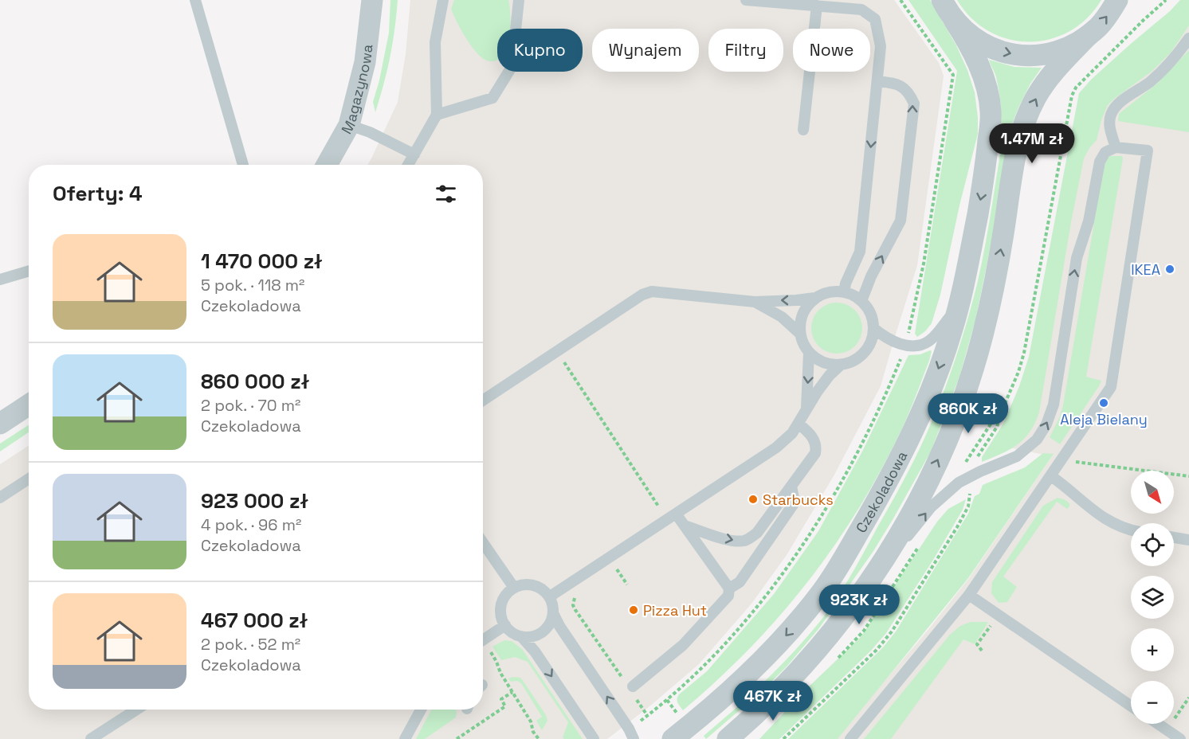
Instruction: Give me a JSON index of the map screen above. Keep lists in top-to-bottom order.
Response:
{
  "streets": {
    "street": ["Magazynowa", "Czekoladowa"]
  },
  "places": [
    "IKEA",
    "Aleja Bielany",
    "Starbucks",
    "Pizza Hut"
  ],
  "north": "bottom right",
  "page": {
    "chip": [
      "Kupno",
      "Wynajem",
      "Filtry",
      "Nowe"
    ],
    "price": [
      "1.47M zł",
      "860K zł",
      "923K zł",
      "467K zł"
    ],
    "heading": "Oferty: 4",
    "list": [
      {
        "name": "1 470 000 zł",
        "note": "5 pok. · 118 m² · Czekoladowa"
      },
      {
        "name": "860 000 zł",
        "note": "2 pok. · 70 m² · Czekoladowa"
      },
      {
        "name": "923 000 zł",
        "note": "4 pok. · 96 m² · Czekoladowa"
      },
      {
        "name": "467 000 zł",
        "note": "2 pok. · 52 m² · Czekoladowa"
      }
    ],
    "map_buttons": ["+", "−"]
  }
}
